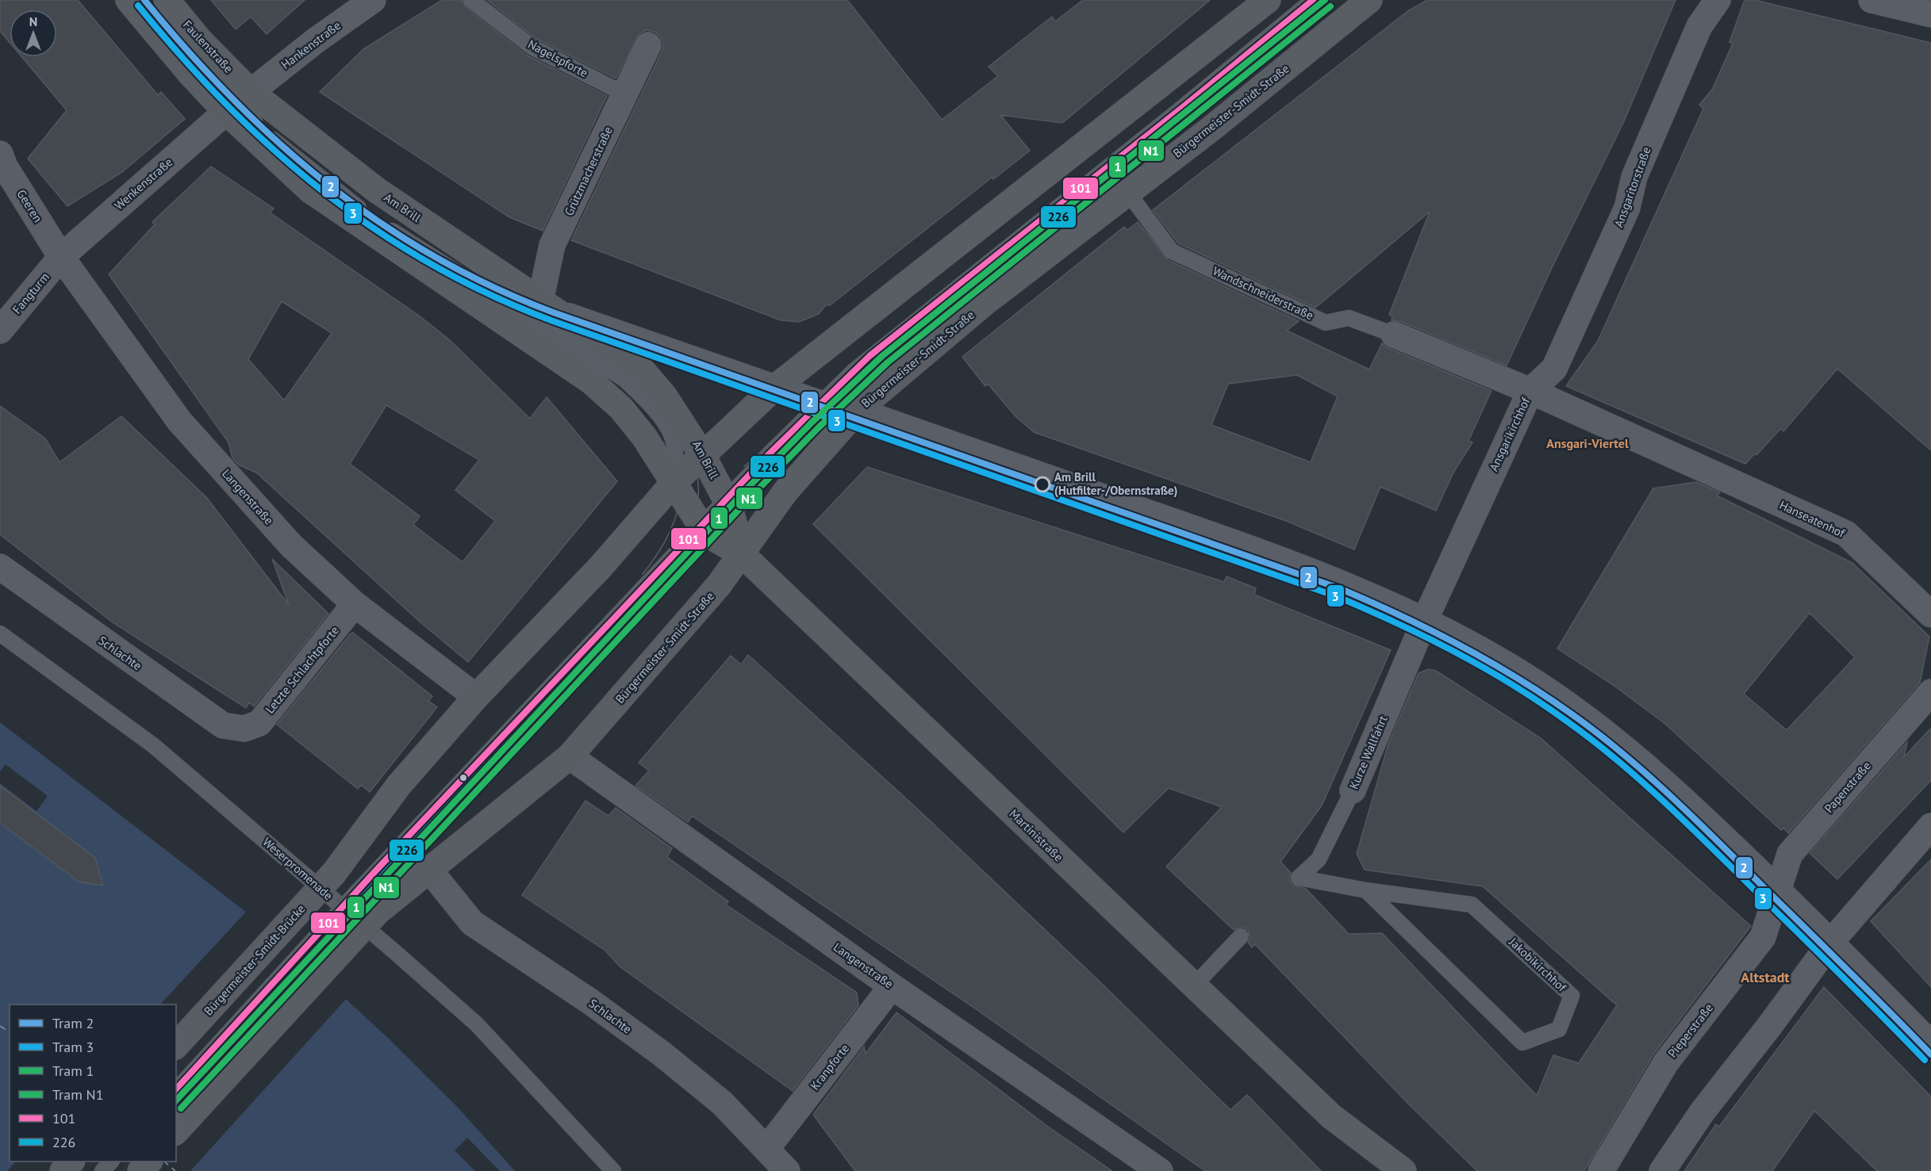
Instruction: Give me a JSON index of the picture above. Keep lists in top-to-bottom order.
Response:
{
  "streets": {
    "main road": [
      "Faulenstraße",
      "Bürgermeister-Smidt-Straße",
      "Am Brill",
      "Martinistraße",
      "Bürgermeister-Smidt-Brücke"
    ],
    "street": [
      "Hankenstraße",
      "Grützmacherstraße",
      "Wenkenstraße",
      "Ansgaritorstraße",
      "Geeren",
      "Fangturm",
      "Wandschneiderstraße",
      "Ansgarikirchhof",
      "Langenstraße",
      "Hanseatenhof",
      "Schlachte",
      "Letzte Schlachtpforte",
      "Kurze Wallfahrt",
      "Papenstraße",
      "Pieperstraße",
      "Kranpforte"
    ],
    "lane": ["Nagelspforte", "Weserpromenade", "Jakobikirchhof"]
  },
  "crossings": [
    ["Hankenstraße", "Faulenstraße"],
    ["Hankenstraße", "Am Brill"],
    ["Faulenstraße", "Am Brill"],
    ["Nagelspforte", "Grützmacherstraße"],
    ["Bürgermeister-Smidt-Straße", "Am Brill"],
    ["Bürgermeister-Smidt-Straße", "Wandschneiderstraße"],
    ["Bürgermeister-Smidt-Straße", "Langenstraße"],
    ["Bürgermeister-Smidt-Straße", "Schlachte"],
    ["Bürgermeister-Smidt-Straße", "Martinistraße"],
    ["Grützmacherstraße", "Am Brill"],
    ["Wenkenstraße", "Geeren"],
    ["Wenkenstraße", "Fangturm"],
    ["Wenkenstraße", "Langenstraße"],
    ["Ansgaritorstraße", "Wandschneiderstraße"],
    ["Ansgaritorstraße", "Ansgarikirchhof"],
    ["Geeren", "Fangturm"],
    ["Geeren", "Langenstraße"],
    ["Am Brill", "Martinistraße"],
    ["Fangturm", "Langenstraße"],
    ["Wandschneiderstraße", "Ansgarikirchhof"],
    ["Ansgarikirchhof", "Hanseatenhof"],
    ["Ansgarikirchhof", "Kurze Wallfahrt"],
    ["Langenstraße", "Letzte Schlachtpforte"],
    ["Langenstraße", "Bürgermeister-Smidt-Brücke"],
    ["Langenstraße", "Kranpforte"],
    ["Schlachte", "Letzte Schlachtpforte"],
    ["Schlachte", "Kranpforte"],
    ["Kurze Wallfahrt", "Jakobikirchhof"],
    ["Papenstraße", "Pieperstraße"]
  ],
  "districts": ["Ansgari-Viertel", "Altstadt"],
  "places": ["Am Brill (Hutfilter-/Obernstraße)"],
  "lines": [
    "tram line 2",
    "tram line 1",
    "transit line 101",
    "tram line 3",
    "tram line N1",
    "transit line 226"
  ],
  "legend": [
    "Tram 2",
    "Tram 3",
    "Tram 1",
    "Tram N1",
    "101",
    "226"
  ],
  "north": "top"
}
